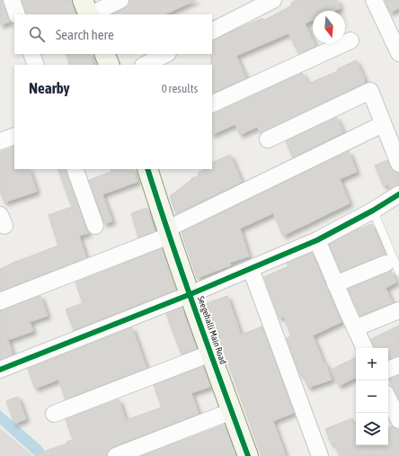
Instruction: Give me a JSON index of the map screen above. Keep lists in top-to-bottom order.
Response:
{
  "streets": {
    "street": ["Seegehalli Main Road"]
  },
  "north": "bottom",
  "page": {
    "search": "Search here",
    "heading": ["Nearby", "0 results"],
    "map_buttons": ["+", "−"]
  }
}
